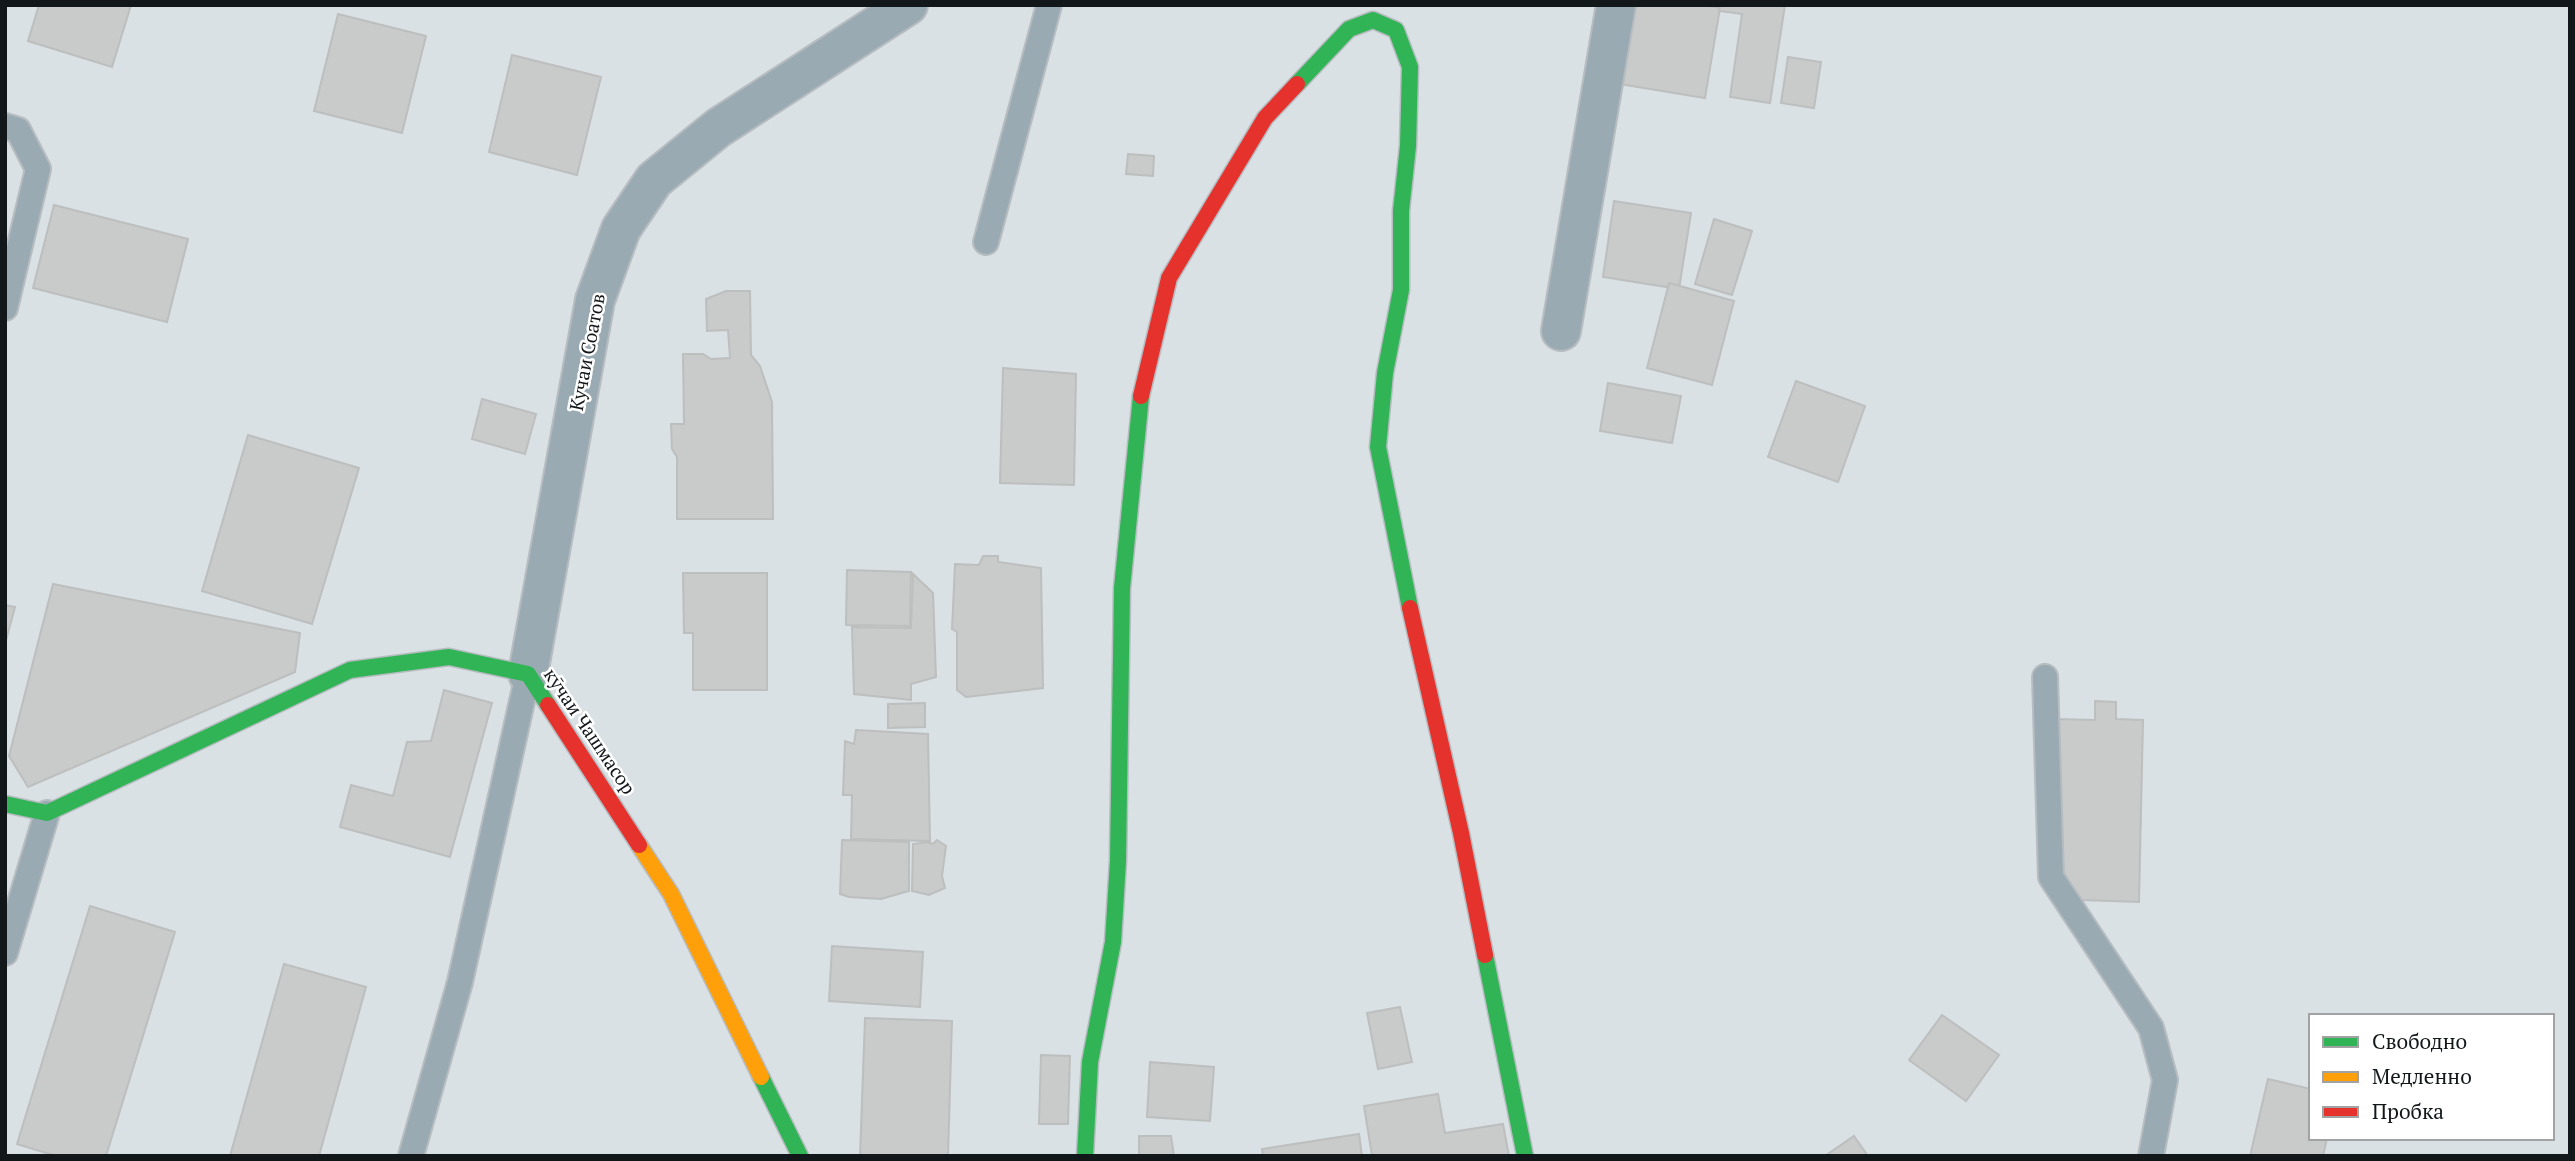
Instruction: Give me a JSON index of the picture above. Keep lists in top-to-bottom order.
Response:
{
  "streets": {
    "street": ["Кучаи Соатов", "кӯчаи Чашмасор"]
  },
  "crossings": [
    ["Кучаи Соатов", "кӯчаи Чашмасор"]
  ],
  "legend": ["Свободно", "Медленно", "Пробка"]
}
